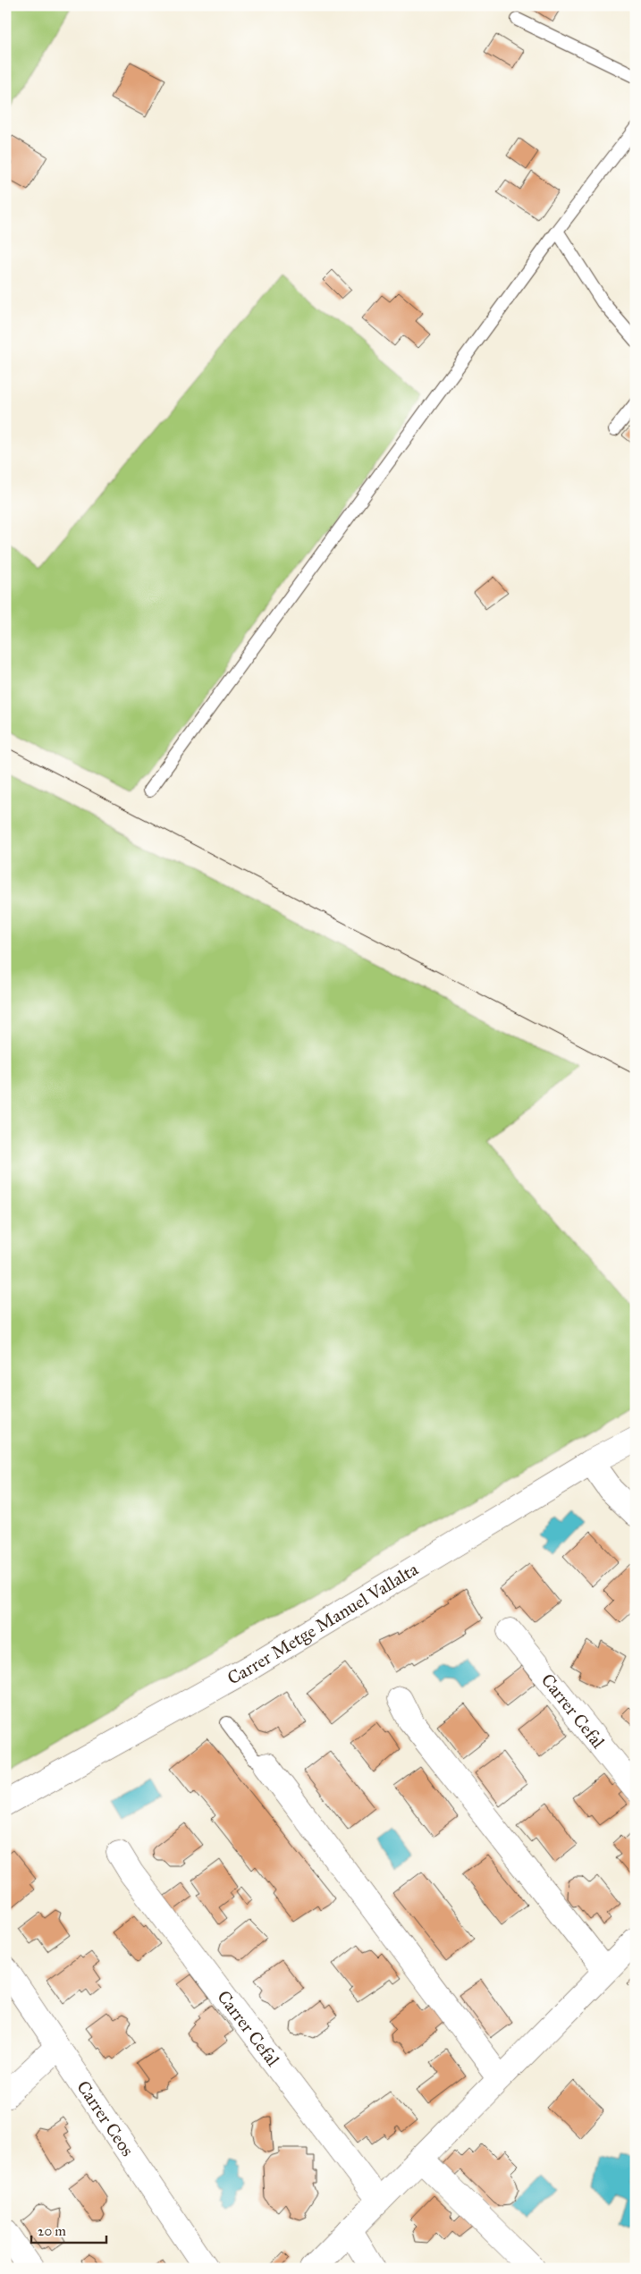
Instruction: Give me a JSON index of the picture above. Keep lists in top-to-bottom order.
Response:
{
  "streets": {
    "street": ["Carrer Metge Manuel Vallalta", "Carrer Cefal", "Carrer Ceos"]
  },
  "scale_bar": "20 m"
}
